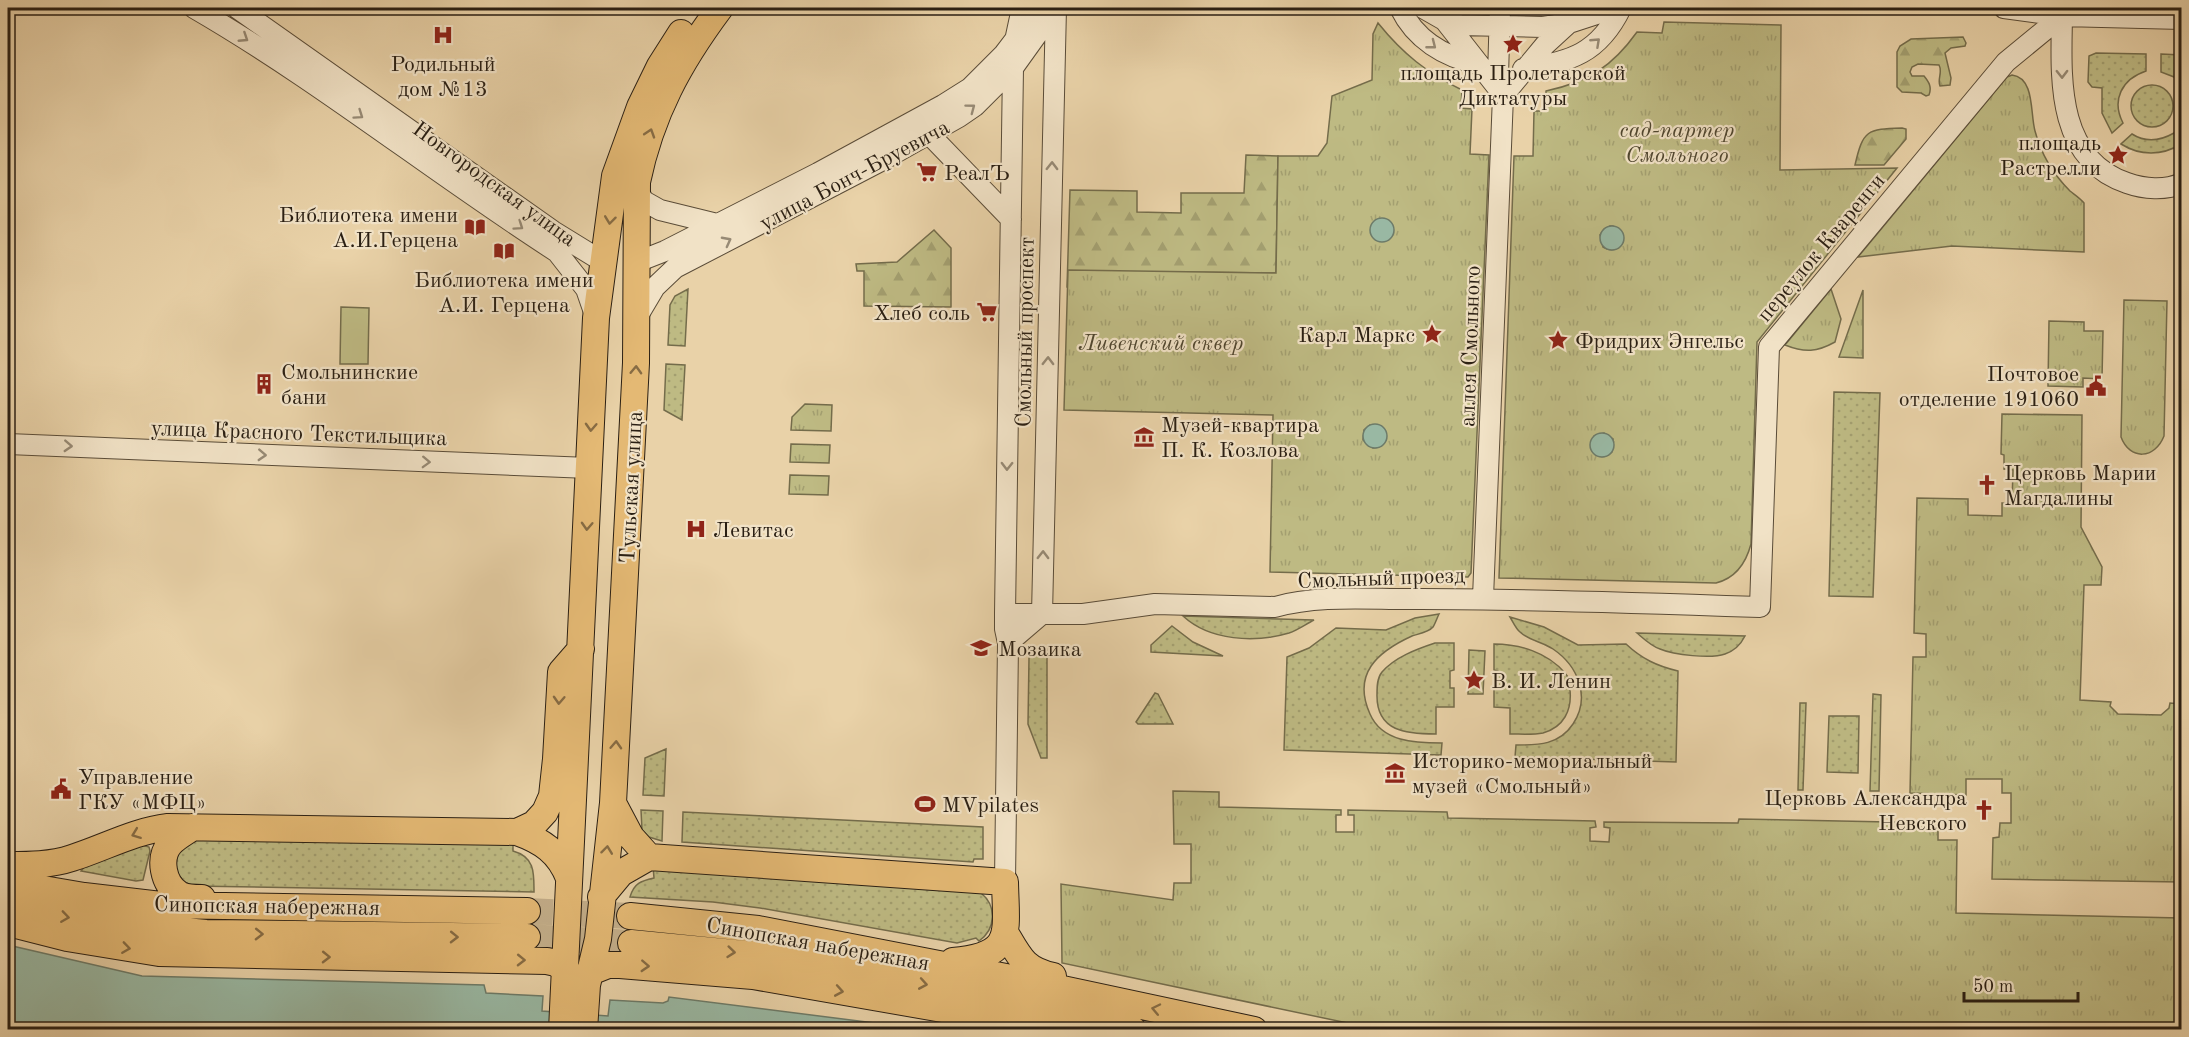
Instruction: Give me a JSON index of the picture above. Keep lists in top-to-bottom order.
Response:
{
  "streets": {
    "main road": ["улица Бонч-Бруевича", "Тульская улица", "Синопская набережная"],
    "street": [
      "Новгородская улица",
      "переулок Кваренги",
      "Смольный проспект",
      "аллея Смольного",
      "улица Красного Текстильщика",
      "Смольный проезд"
    ]
  },
  "crossings": [
    ["улица Бонч-Бруевича", "Новгородская улица"],
    ["улица Бонч-Бруевича", "Смольный проспект"],
    ["улица Бонч-Бруевича", "Тульская улица"],
    ["Новгородская улица", "Тульская улица"],
    ["переулок Кваренги", "Смольный проезд"],
    ["Смольный проспект", "Смольный проезд"],
    ["аллея Смольного", "Смольный проезд"],
    ["улица Красного Текстильщика", "Тульская улица"]
  ],
  "one_way": ["улица Бонч-Бруевича", "улица Красного Текстильщика"],
  "parks": ["сад-партер Смольного", "Ливенский сквер"],
  "places": {
    "hospital": ["Родильный дом №13", "Левитас"],
    "place": [
      "площадь Пролетарской Диктатуры",
      "площадь Растрелли",
      "Карл Маркс",
      "Фридрих Энгельс",
      "В. И. Ленин"
    ],
    "supermarket": ["РеалЪ", "Хлеб соль"],
    "library": ["Библиотека имени А.И.Герцена", "Библиотека имени А.И. Герцена"],
    "building": ["Смольнинские бани"],
    "public building": ["Почтовое отделение 191060", "Управление ГКУ «МФЦ»"],
    "museum": ["Музей-квартира П. К. Козлова", "Историко-мемориальный музей «Смольный»"],
    "church": ["Церковь Марии Магдалины", "Церковь Александра Невского"],
    "school or university": ["Мозаика"],
    "sports": ["MVpilates"]
  },
  "scale_bar": "50 m"
}
